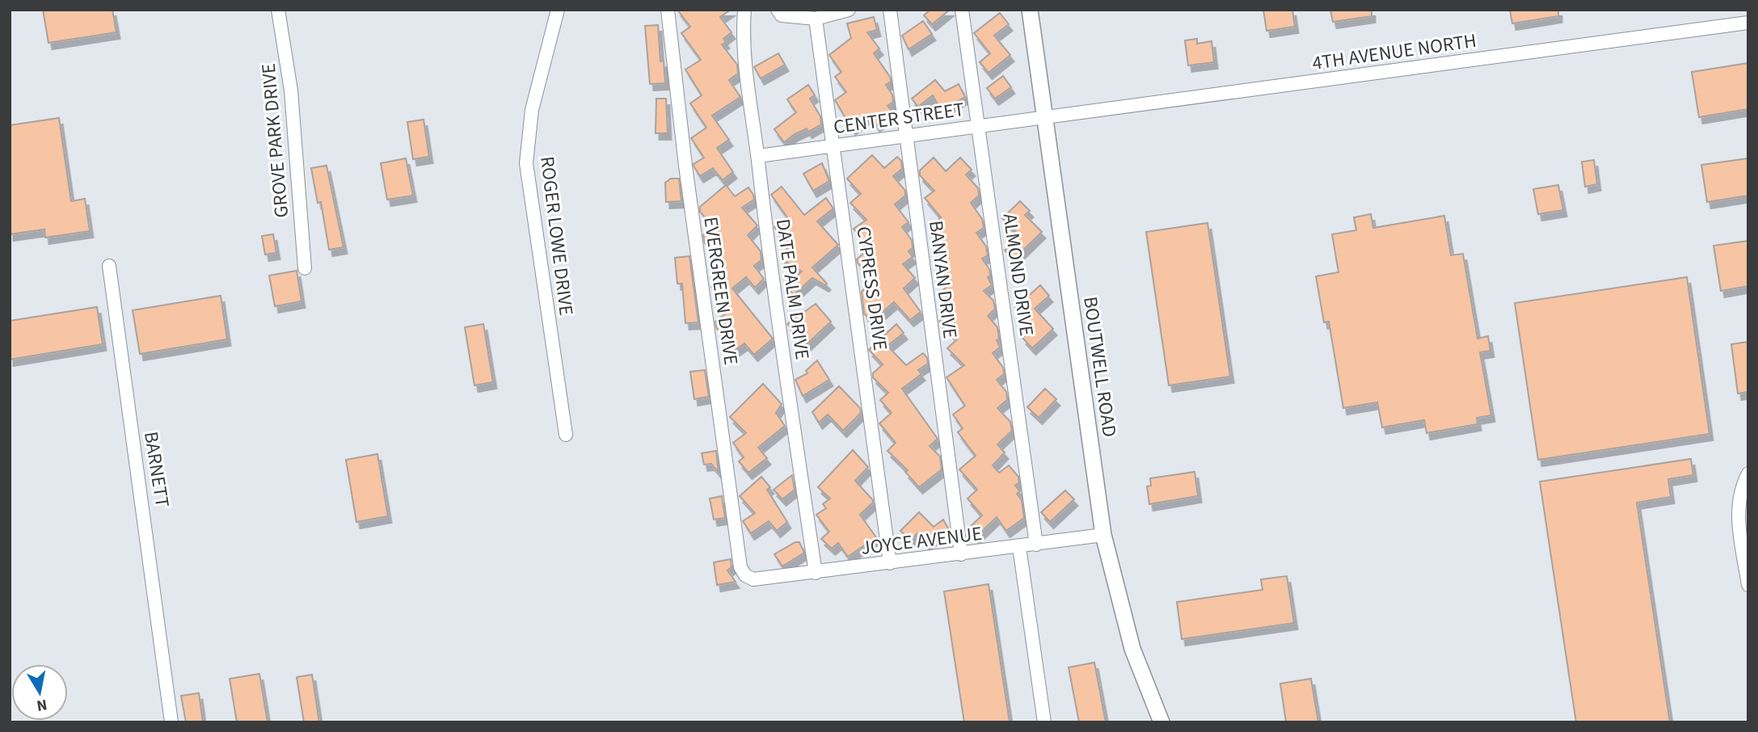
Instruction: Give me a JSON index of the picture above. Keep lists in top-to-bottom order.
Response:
{
  "streets": {
    "street": [
      "4TH AVENUE NORTH",
      "CENTER STREET",
      "GROVE PARK DRIVE",
      "ROGER LOWE DRIVE",
      "ALMOND DRIVE",
      "BANYAN DRIVE",
      "CYPRESS DRIVE",
      "DATE PALM DRIVE",
      "EVERGREEN DRIVE",
      "BOUTWELL ROAD",
      "BARNETT",
      "JOYCE AVENUE"
    ]
  },
  "crossings": [
    ["4TH AVENUE NORTH", "CENTER STREET"],
    ["4TH AVENUE NORTH", "BOUTWELL ROAD"],
    ["CENTER STREET", "ALMOND DRIVE"],
    ["CENTER STREET", "BANYAN DRIVE"],
    ["CENTER STREET", "CYPRESS DRIVE"],
    ["CENTER STREET", "DATE PALM DRIVE"],
    ["CENTER STREET", "BOUTWELL ROAD"],
    ["ALMOND DRIVE", "JOYCE AVENUE"],
    ["BANYAN DRIVE", "JOYCE AVENUE"],
    ["CYPRESS DRIVE", "JOYCE AVENUE"],
    ["DATE PALM DRIVE", "JOYCE AVENUE"],
    ["EVERGREEN DRIVE", "JOYCE AVENUE"],
    ["BOUTWELL ROAD", "JOYCE AVENUE"]
  ],
  "north": "bottom"
}
